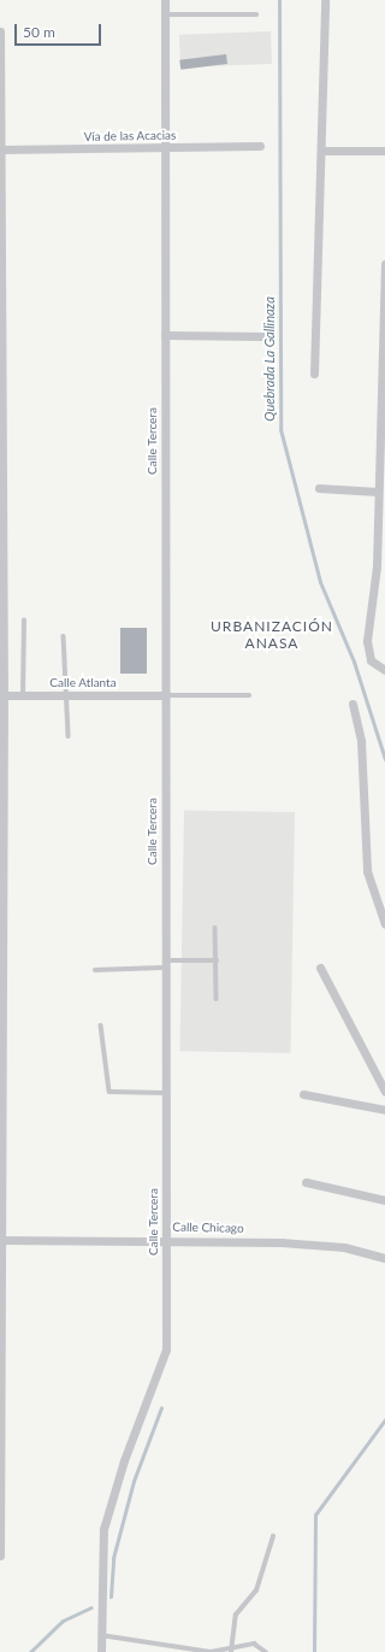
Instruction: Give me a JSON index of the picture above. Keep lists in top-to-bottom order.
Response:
{
  "streets": {
    "street": [
      "Vía de las Acacias",
      "Calle Tercera",
      "Calle Atlanta",
      "Calle Chicago"
    ]
  },
  "crossings": [
    ["Vía de las Acacias", "Calle Tercera"],
    ["Calle Tercera", "Calle Atlanta"],
    ["Calle Tercera", "Calle Chicago"]
  ],
  "districts": ["URBANIZACIÓN ANASA"],
  "water": ["Quebrada La Gallinaza"],
  "scale_bar": "50 m"
}
